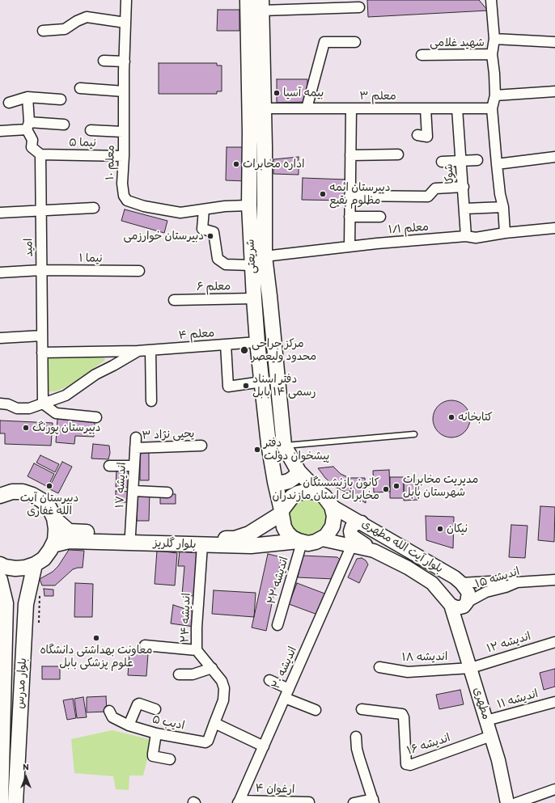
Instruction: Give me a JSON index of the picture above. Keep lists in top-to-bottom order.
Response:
{
  "streets": {
    "main road": [
      "شریعتی",
      "بلوار گلریز",
      "بلوار آیت الله مطهری",
      "بلوار مدرس",
      "مطهری"
    ],
    "street": [
      "شهید غلامی",
      "معلم ۳",
      "نیما ۵",
      "معلم ۱۰",
      "شوکا",
      "معلم ۱/۱",
      "امید",
      "نیما ۱",
      "معلم ۶",
      "معلم ۴",
      "یحیی نژاد ۳",
      "اندیشه ۱۷",
      "اندیشه ۱۵",
      "اندیشه ۲۲",
      "اندیشه ۲۴",
      "اندیشه ١٣",
      "اندیشه ۱۸",
      "اندیشه ۲۰",
      "اندیشه ۱۱",
      "ادیب ۵",
      "اندیشه ۱۶",
      "ارغوان ۴"
    ]
  },
  "crossings": [
    ["معلم ۳", "شوکا"],
    ["معلم ۳", "شریعتی"],
    ["نیما ۵", "معلم ۱۰"],
    ["نیما ۵", "امید"],
    ["معلم ۱۰", "شریعتی"],
    ["شوکا", "معلم ۱/۱"],
    ["معلم ۱/۱", "شریعتی"],
    ["امید", "نیما ۱"],
    ["امید", "معلم ۴"],
    ["شریعتی", "معلم ۶"],
    ["شریعتی", "معلم ۴"],
    ["شریعتی", "بلوار گلریز"],
    ["شریعتی", "بلوار آیت الله مطهری"],
    ["شریعتی", "اندیشه ۲۲"],
    ["یحیی نژاد ۳", "اندیشه ۱۷"],
    ["اندیشه ۱۷", "بلوار گلریز"],
    ["بلوار گلریز", "بلوار آیت الله مطهری"],
    ["بلوار گلریز", "اندیشه ۲۲"],
    ["بلوار گلریز", "اندیشه ۲۴"],
    ["بلوار آیت الله مطهری", "اندیشه ۱۵"],
    ["بلوار آیت الله مطهری", "اندیشه ۲۲"],
    ["بلوار آیت الله مطهری", "اندیشه ۲۰"],
    ["بلوار آیت الله مطهری", "مطهری"],
    ["اندیشه ۲۴", "ادیب ۵"],
    ["اندیشه ١٣", "اندیشه ۱۸"],
    ["اندیشه ١٣", "مطهری"],
    ["اندیشه ۱۸", "مطهری"],
    ["اندیشه ۲۰", "ارغوان ۴"],
    ["اندیشه ۱۱", "مطهری"],
    ["مطهری", "اندیشه ۱۶"]
  ],
  "places": [
    "بیمه آسیا",
    "اداره مخابرات",
    "دییرستان ائمه مظلوم بقیع",
    "دبیرستان خوارزمی",
    "مرکز جراحی محدود ولیعصر",
    "دفتر اسناد رسمی ۱۴ بابل",
    "کتابخانه",
    "دبیرستان پورنگ",
    "دفتر پیشخوان دولت",
    "دبیرستان آیت الله غفاری",
    "مدیریت مخابرات شهرستان بابل",
    "کانون بازنشستگان مخابرات استان مازندران",
    "نیکان",
    "معاونت بهداشتی دانشگاه علوم پزشکی بابل"
  ],
  "north": "top"
}
